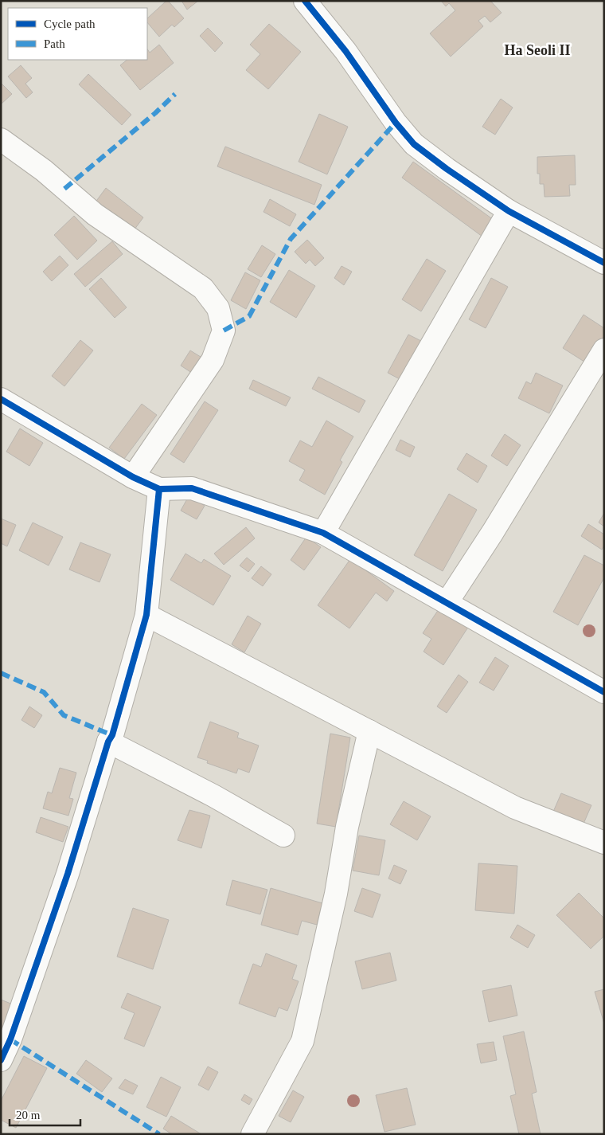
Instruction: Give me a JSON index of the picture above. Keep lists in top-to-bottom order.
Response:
{
  "districts": ["Ha Seoli II"],
  "legend": ["Cycle path", "Path"],
  "scale_bar": "20 m"
}
